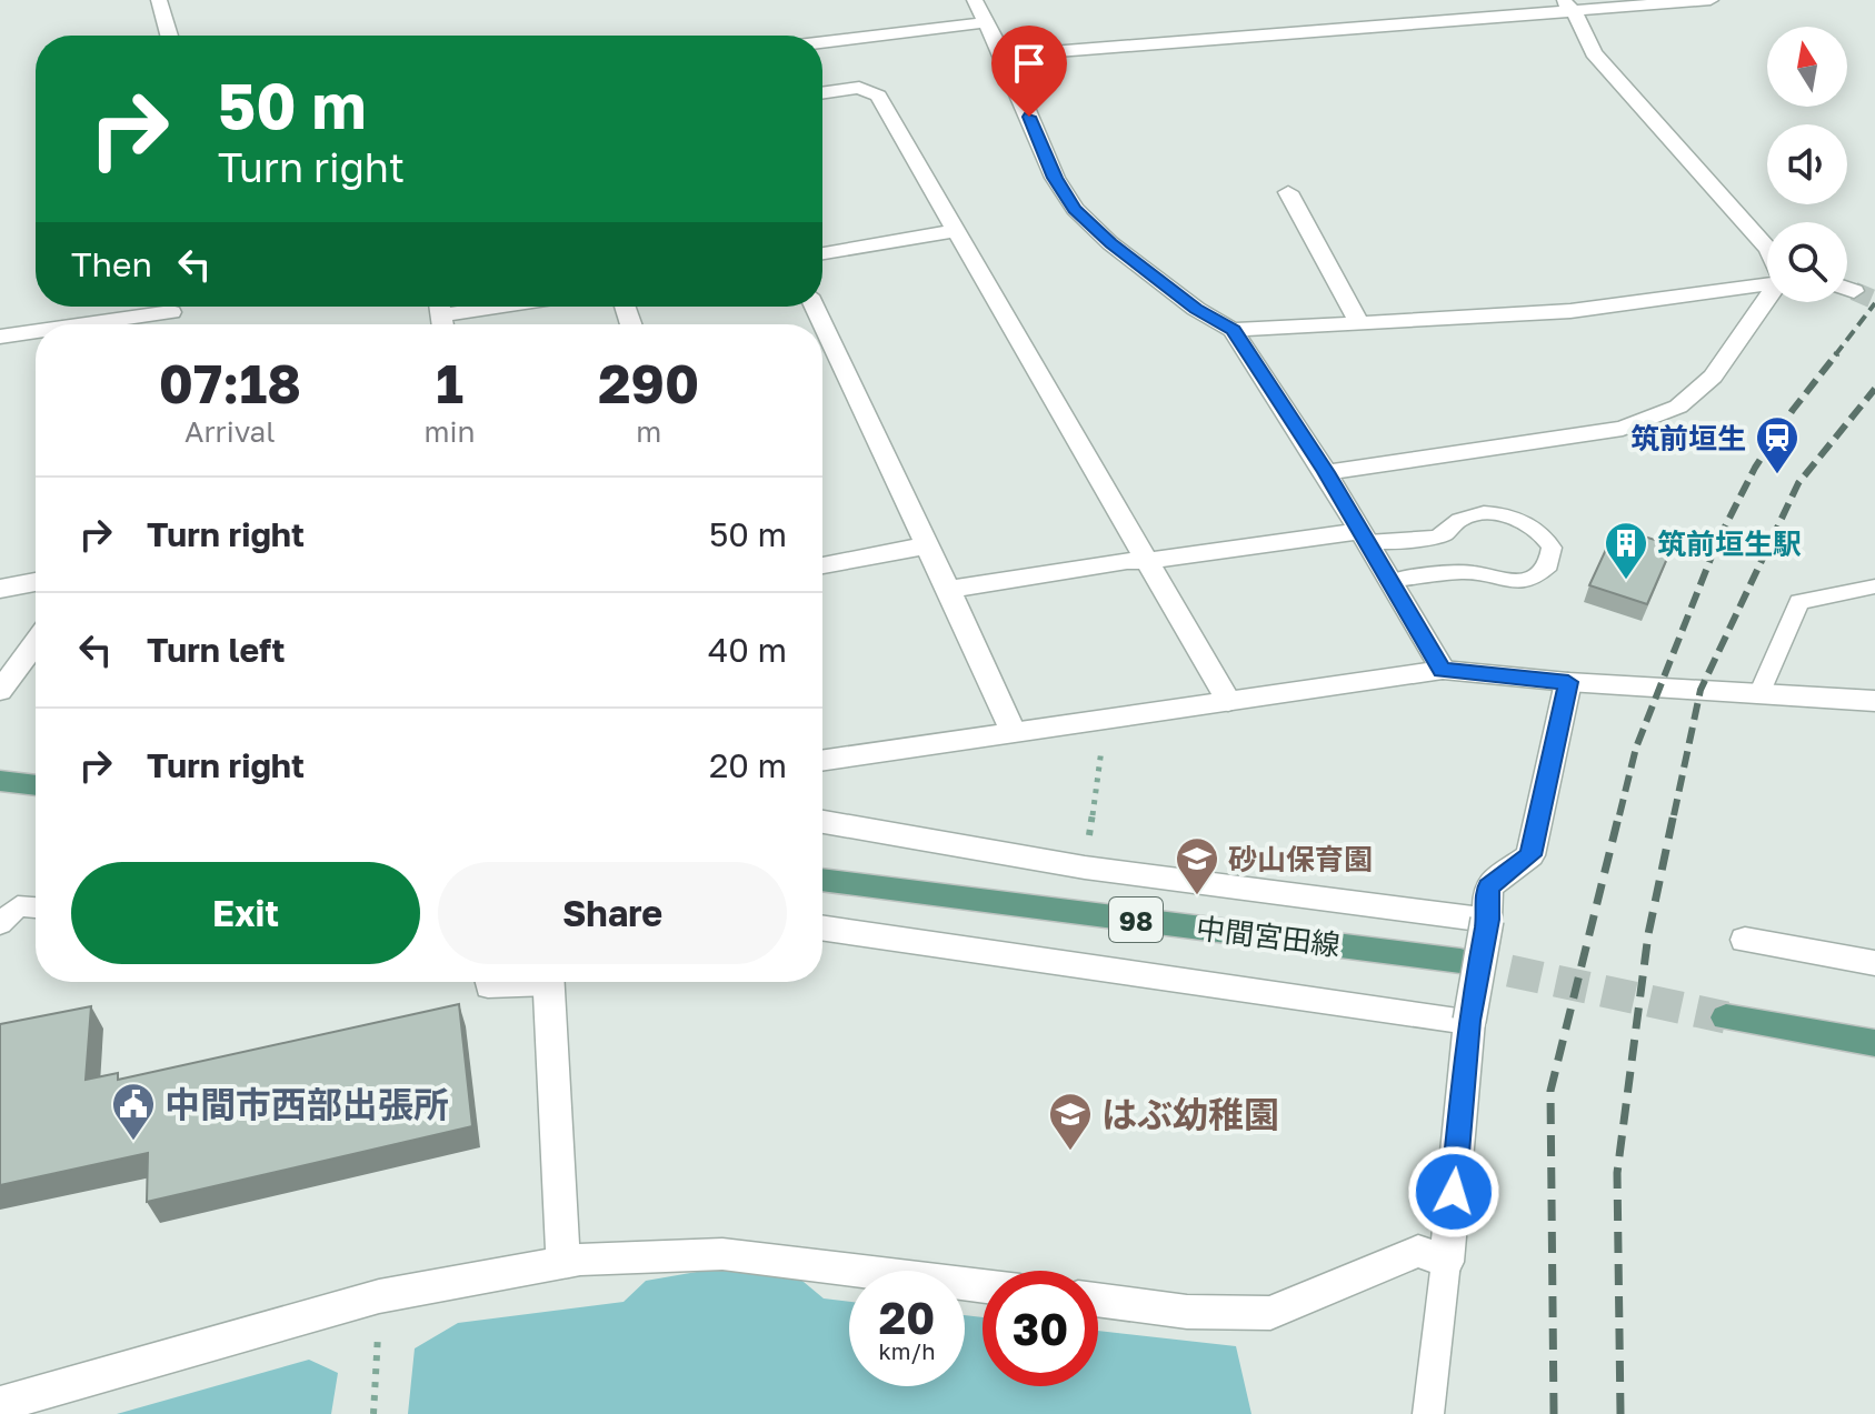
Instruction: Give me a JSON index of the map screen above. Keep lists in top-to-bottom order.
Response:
{
  "streets": {
    "main road": ["98", "中間宮田線"]
  },
  "places": {
    "station": ["筑前垣生"],
    "building": ["筑前垣生駅"],
    "school or university": ["砂山保育園", "はぶ幼稚園"],
    "public building": ["中間市西部出張所"]
  },
  "north": "top",
  "page": {
    "turn": ["50 m", "Turn right"],
    "then": "Then",
    "eta": [
      "07:18",
      "Arrival",
      "1",
      "min",
      "290",
      "m"
    ],
    "list": [
      {
        "name": "Turn right",
        "value": "50 m"
      },
      {
        "name": "Turn left",
        "value": "40 m"
      },
      {
        "name": "Turn right",
        "value": "20 m"
      }
    ],
    "buttons": ["Exit", "Share"],
    "speed": "20 km/h",
    "limit": "30"
  }
}
